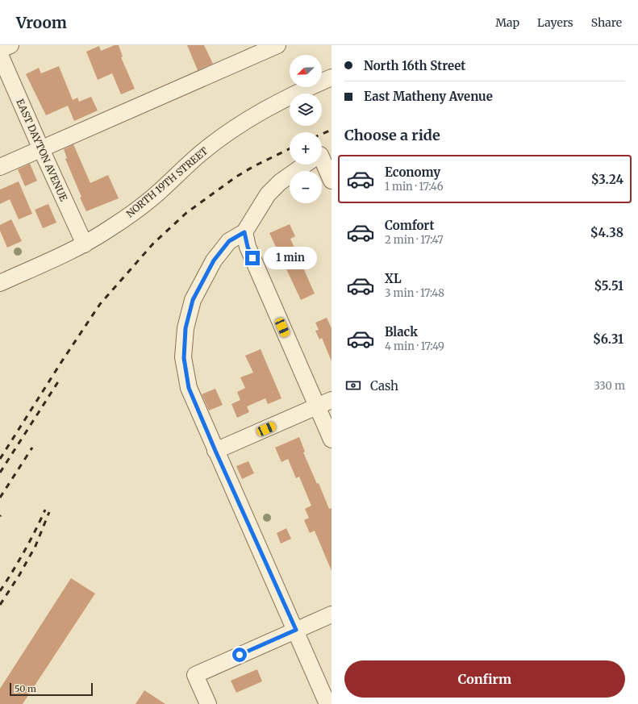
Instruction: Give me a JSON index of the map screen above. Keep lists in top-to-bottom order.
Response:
{
  "streets": {
    "street": ["EAST DAYTON AVENUE", "NORTH 19TH STREET"]
  },
  "crossings": [
    ["EAST DAYTON AVENUE", "NORTH 19TH STREET"]
  ],
  "scale_bar": "50 m",
  "north": "bottom left",
  "page": {
    "header": "Vroom",
    "nav": ["Map", "Layers", "Share"],
    "banner": ["North 16th Street", "East Matheny Avenue"],
    "map_buttons": ["+", "−"],
    "heading": "Choose a ride",
    "list": [
      {
        "name": "Economy",
        "note": "1 min · 17:46",
        "value": "$3.24"
      },
      {
        "name": "Comfort",
        "note": "2 min · 17:47",
        "value": "$4.38"
      },
      {
        "name": "XL",
        "note": "3 min · 17:48",
        "value": "$5.51"
      },
      {
        "name": "Black",
        "note": "4 min · 17:49",
        "value": "$6.31"
      }
    ],
    "bubble": "1 min",
    "pay": ["Cash", "330 m"],
    "buttons": "Confirm",
    "scale": "50 m"
  }
}
